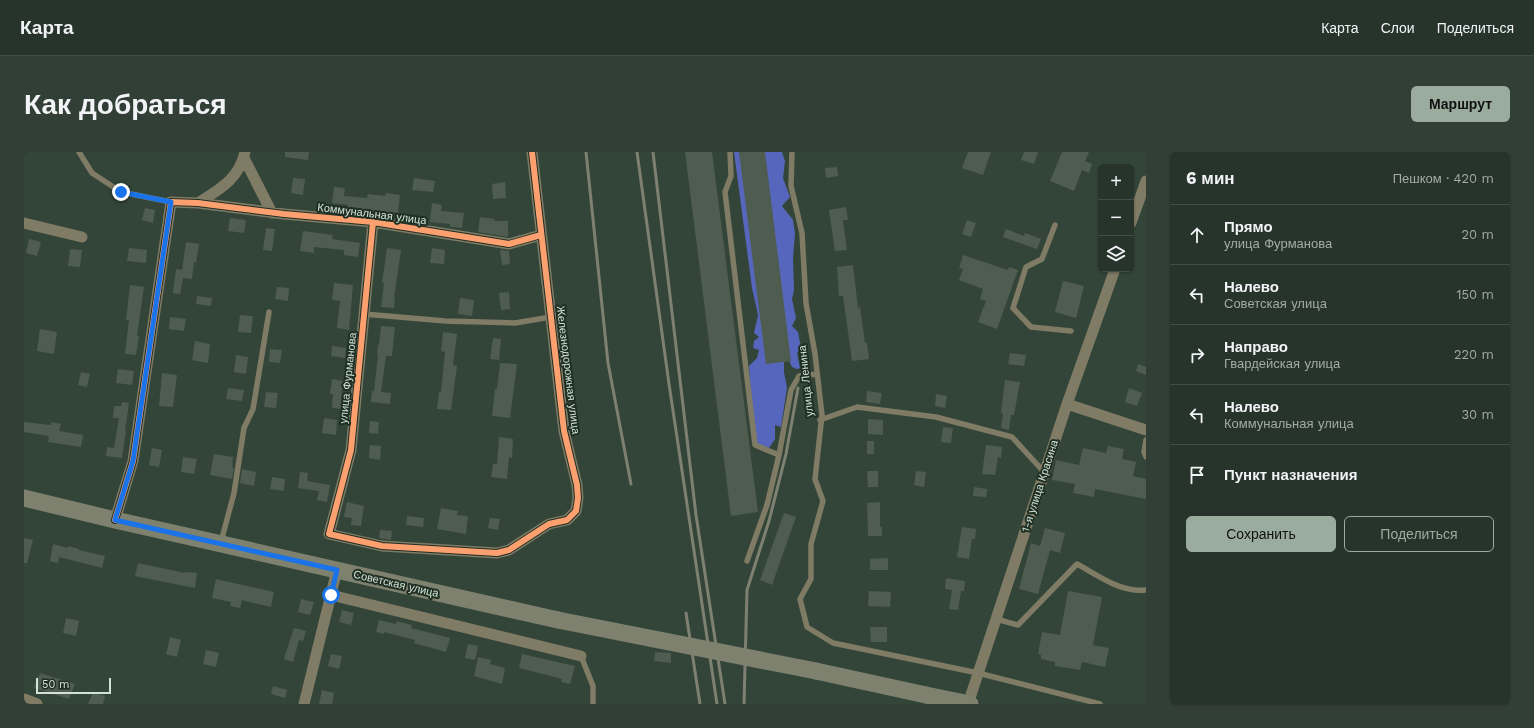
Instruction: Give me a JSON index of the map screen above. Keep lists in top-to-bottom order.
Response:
{
  "streets": {
    "main road": ["Советская улица"],
    "street": [
      "Коммунальная улица",
      "Железнодорожная улица",
      "улица Фурманова",
      "1-я улица Красина"
    ],
    "lane": ["улица Ленина"]
  },
  "crossings": [
    ["Коммунальная улица", "Железнодорожная улица"],
    ["Коммунальная улица", "улица Фурманова"],
    ["Железнодорожная улица", "улица Фурманова"],
    ["улица Ленина", "1-я улица Красина"],
    ["1-я улица Красина", "Советская улица"]
  ],
  "scale_bar": "50 m",
  "page": {
    "header": "Карта",
    "nav": ["Карта", "Слои", "Поделиться"],
    "buttons": [
      "Маршрут",
      ["Сохранить", "Поделиться"]
    ],
    "title": "Как добраться",
    "heading": ["6 мин", "Пешком · 420 m"],
    "map_buttons": ["+", "−"],
    "list": [
      ["Прямо", "улица Фурманова", "20 m"],
      ["Налево", "Советская улица", "150 m"],
      ["Направо", "Гвардейская улица", "220 m"],
      ["Налево", "Коммунальная улица", "30 m"],
      "Пункт назначения"
    ],
    "scale": "50 m"
  }
}
